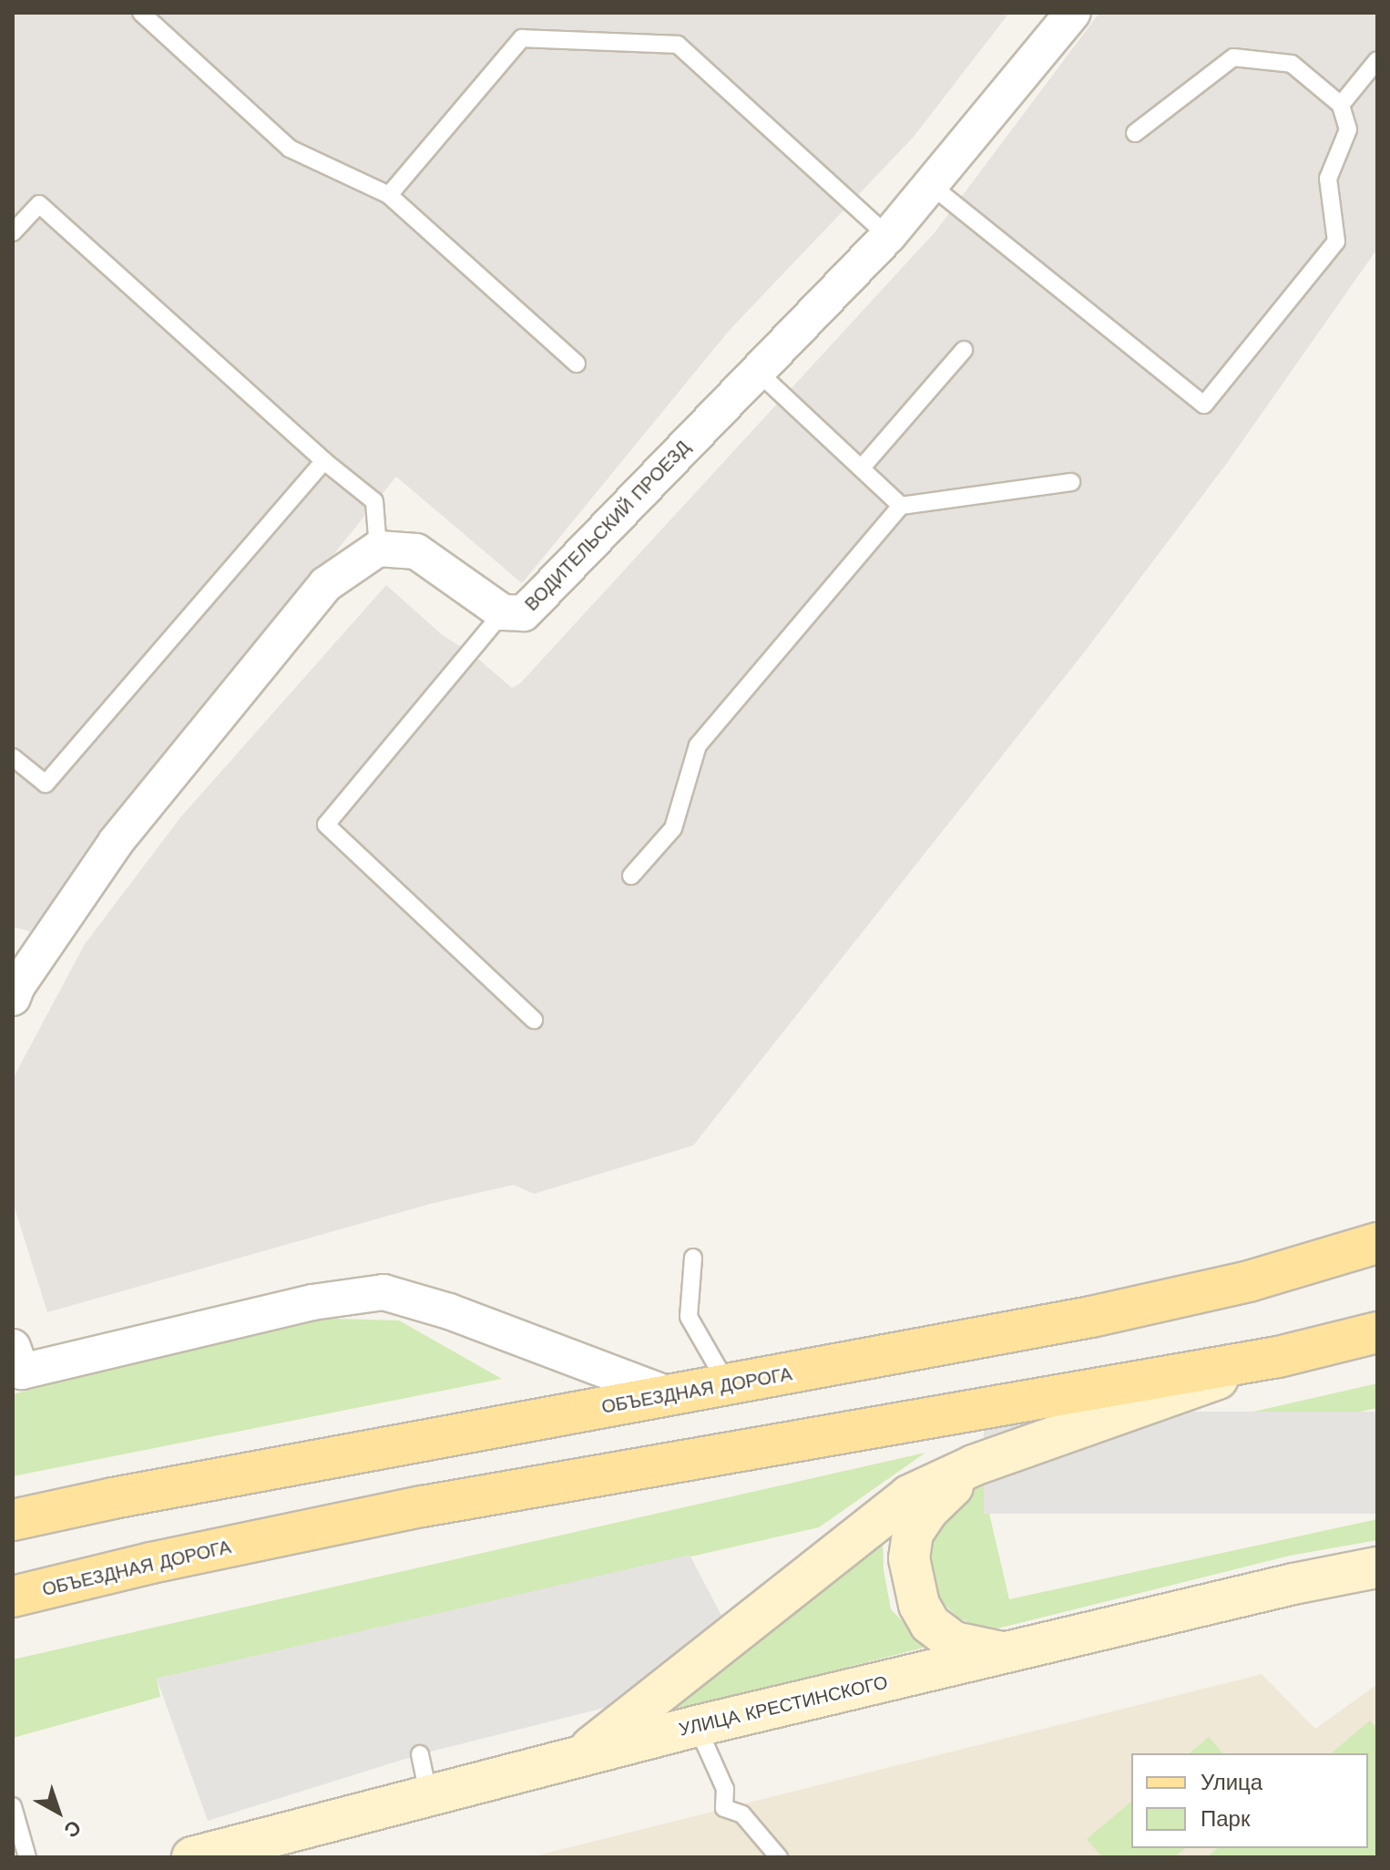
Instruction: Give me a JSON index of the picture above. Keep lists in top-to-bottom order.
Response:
{
  "streets": {
    "main road": ["ОБЪЕЗДНАЯ ДОРОГА"],
    "street": ["ВОДИТЕЛЬСКИЙ ПРОЕЗД", "УЛИЦА КРЕСТИНСКОГО"]
  },
  "legend": ["Улица", "Парк"],
  "north": "bottom right"
}
